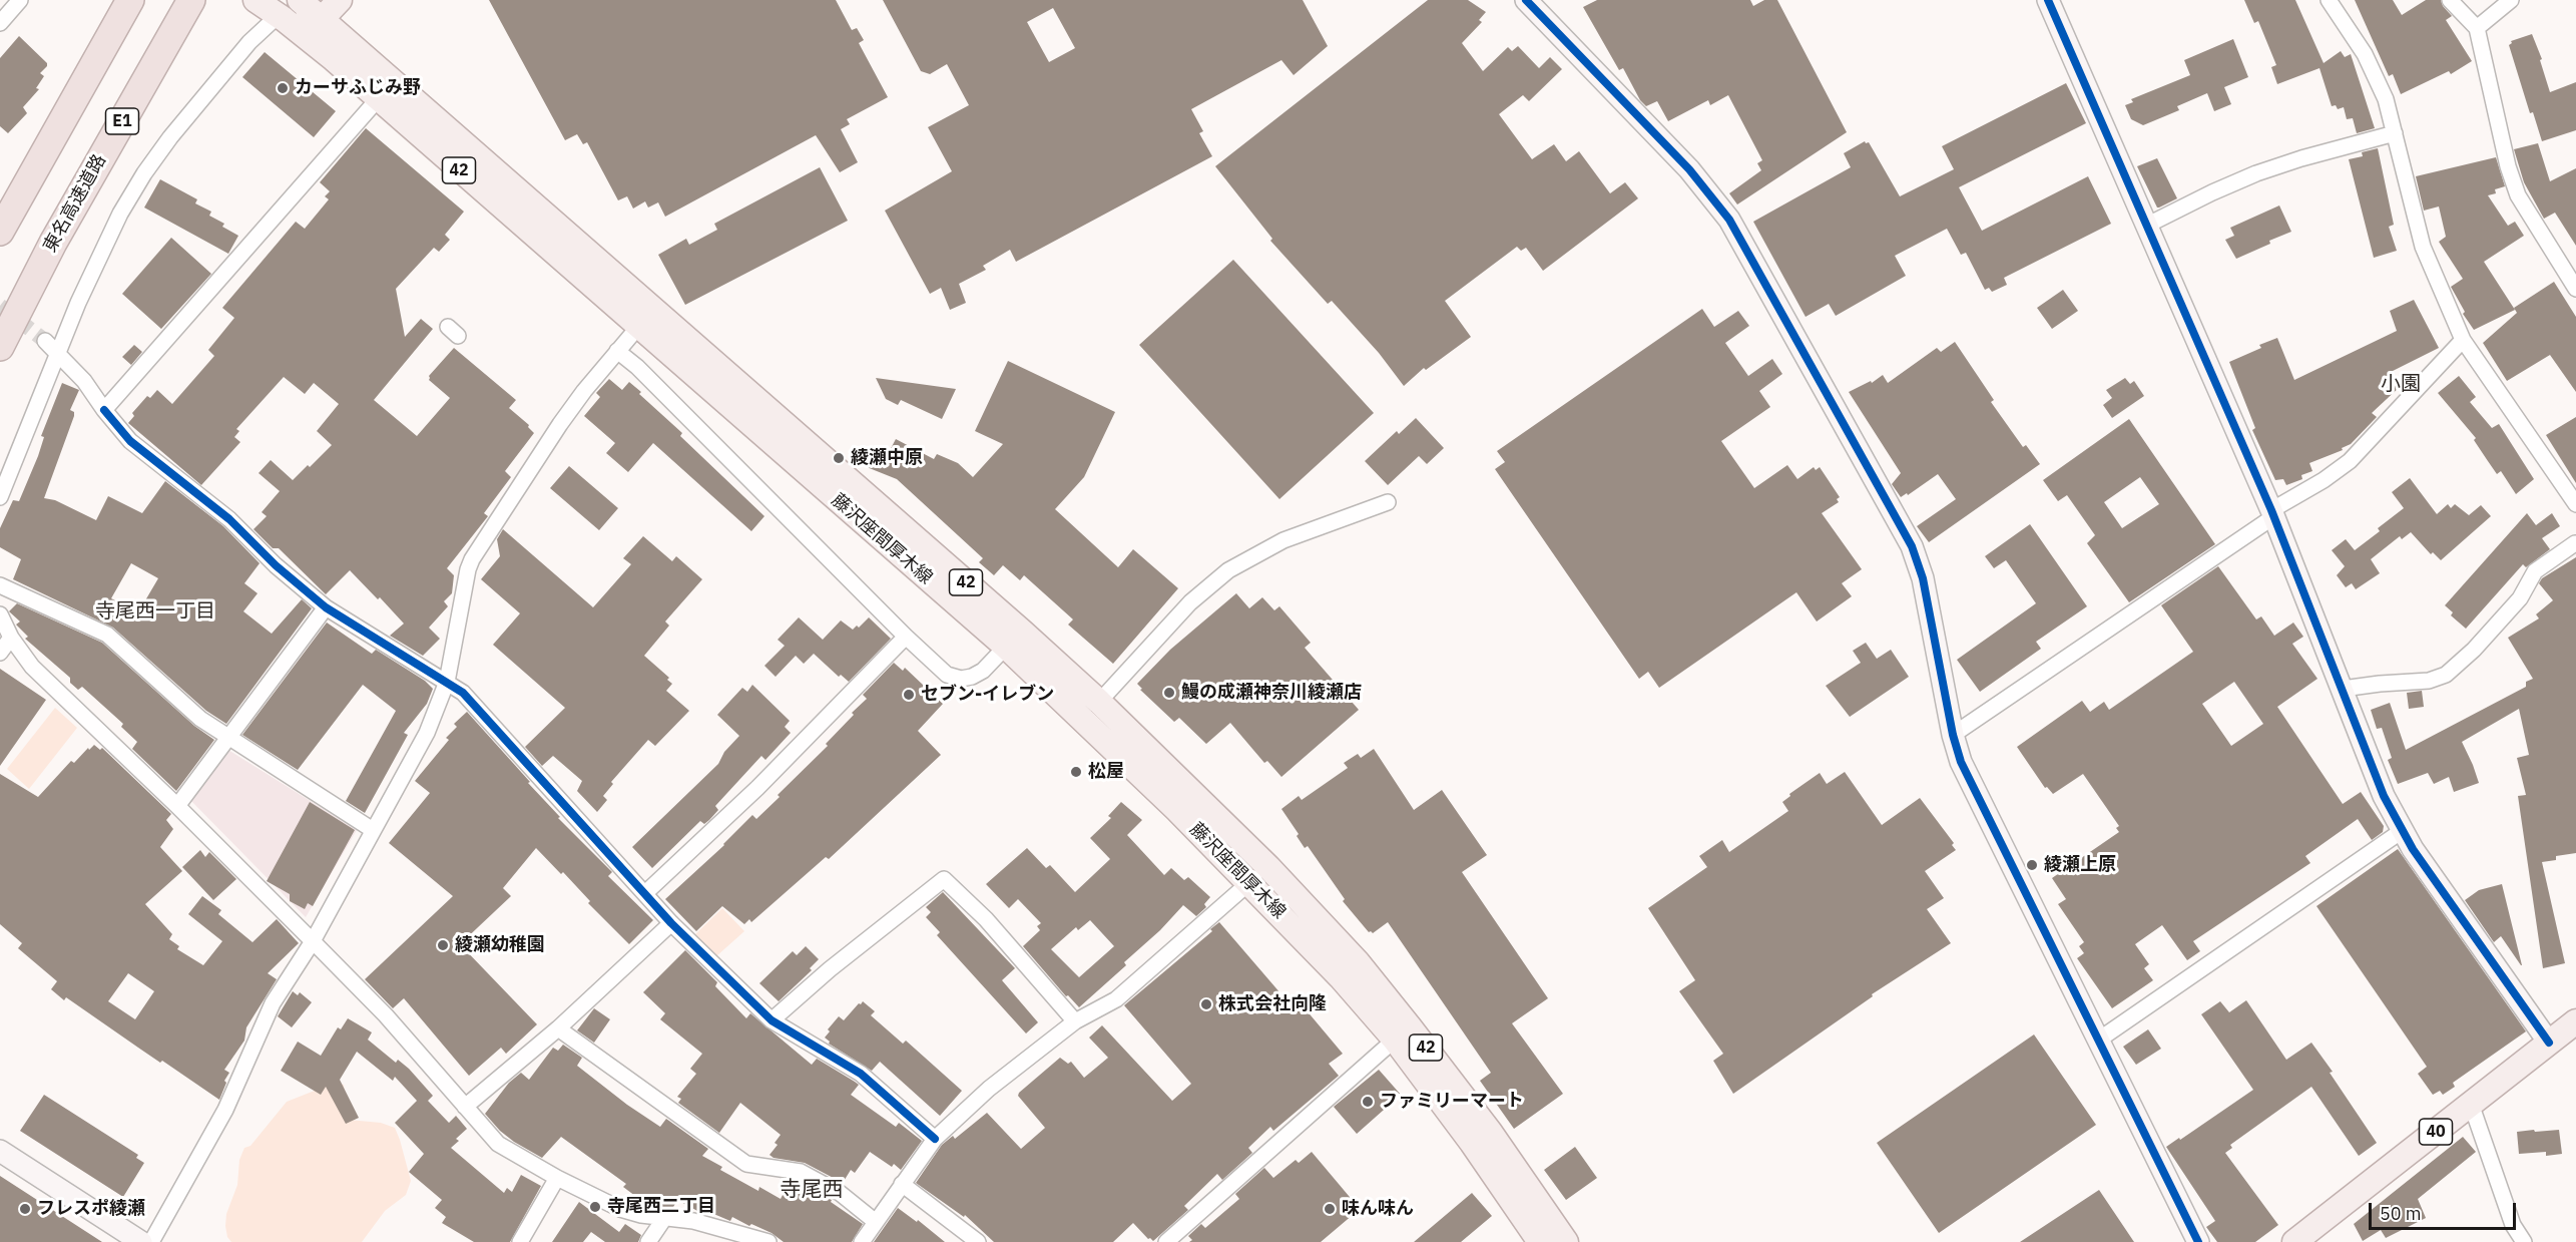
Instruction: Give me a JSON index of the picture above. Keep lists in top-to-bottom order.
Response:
{
  "streets": {
    "highway": ["E1", "東名高速道路"],
    "main road": ["42", "藤沢座間厚木線", "40"]
  },
  "crossings": [
    ["42", "藤沢座間厚木線"]
  ],
  "districts": ["小園", "寺尾西一丁目", "寺尾西"],
  "places": [
    "カーサふじみ野",
    "綾瀬中原",
    "鰻の成瀬神奈川綾瀬店",
    "セブン-イレブン",
    "松屋",
    "綾瀬上原",
    "綾瀬幼稚園",
    "株式会社向隆",
    "ファミリーマート",
    "寺尾西二丁目",
    "フレスポ綾瀬",
    "味ん味ん"
  ],
  "scale_bar": "50 m"
}
